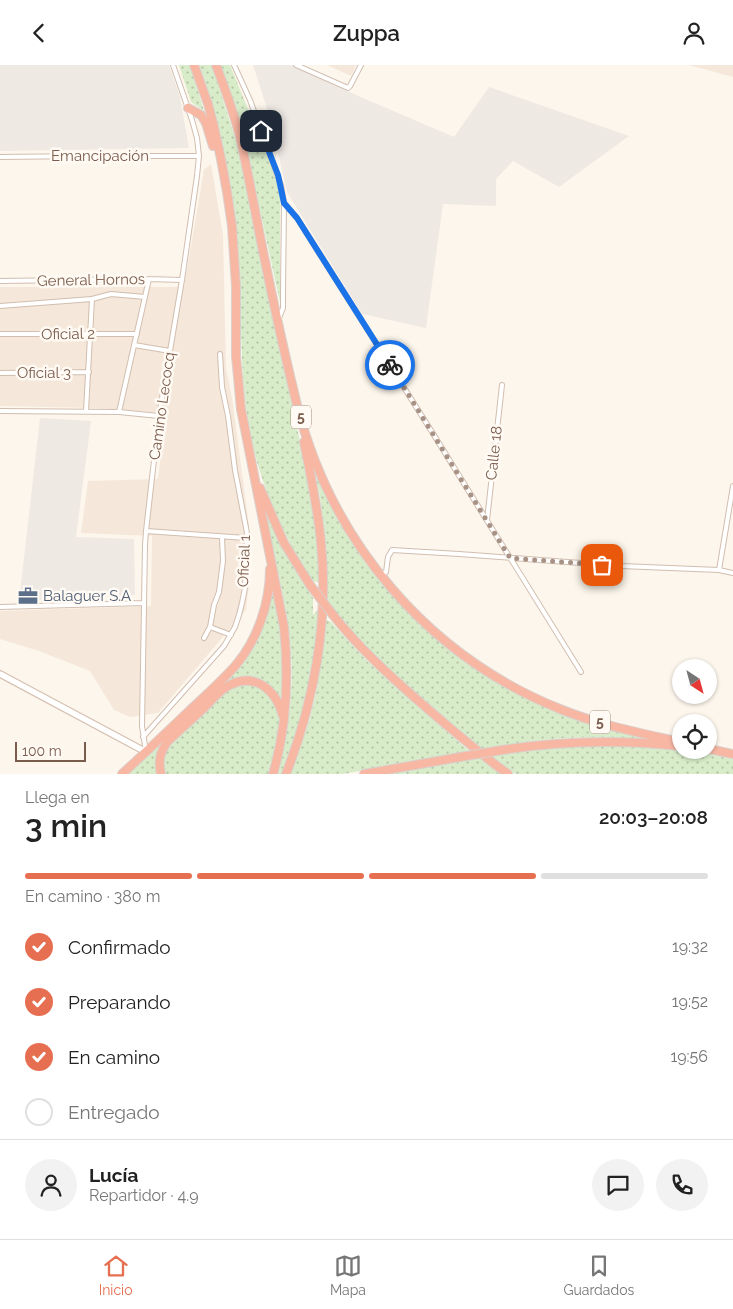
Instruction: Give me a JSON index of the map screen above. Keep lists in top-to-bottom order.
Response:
{
  "streets": {
    "highway": ["5"],
    "street": [
      "Emancipación",
      "General Hornos",
      "Oficial 2",
      "Oficial 3",
      "Camino Lecocq",
      "Calle 18",
      "Oficial 1"
    ]
  },
  "crossings": [
    ["Emancipación", "Camino Lecocq"],
    ["General Hornos", "Camino Lecocq"],
    ["Camino Lecocq", "Oficial 1"]
  ],
  "places": {
    "office": ["Balaguer S.A"]
  },
  "scale_bar": "100 m",
  "north": "bottom right",
  "page": {
    "header": "Zuppa",
    "scale": "100 m",
    "heading": ["3 min", "Llega en", "20:03–20:08"],
    "panel": ["Lucía", "Repartidor · 4.9"],
    "bar": "En camino · 380 m",
    "list": [
      ["Confirmado", "19:32"],
      ["Preparando", "19:52"],
      ["En camino", "19:56"],
      "Entregado"
    ],
    "tabs": ["Inicio", "Mapa", "Guardados"]
  }
}
